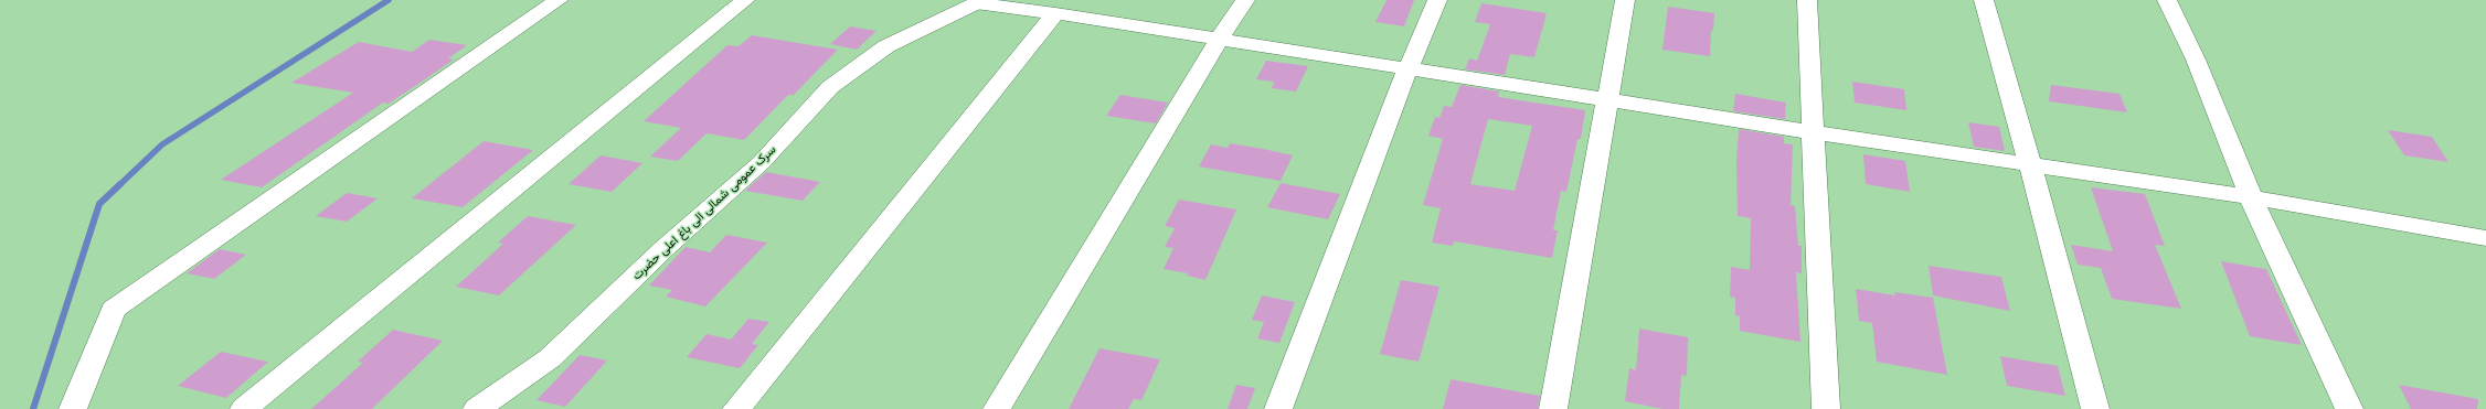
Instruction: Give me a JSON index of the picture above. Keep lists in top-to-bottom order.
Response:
{
  "streets": {
    "street": ["سرک عمومی شمالی الی باغ اعلی حضرت"]
  }
}
